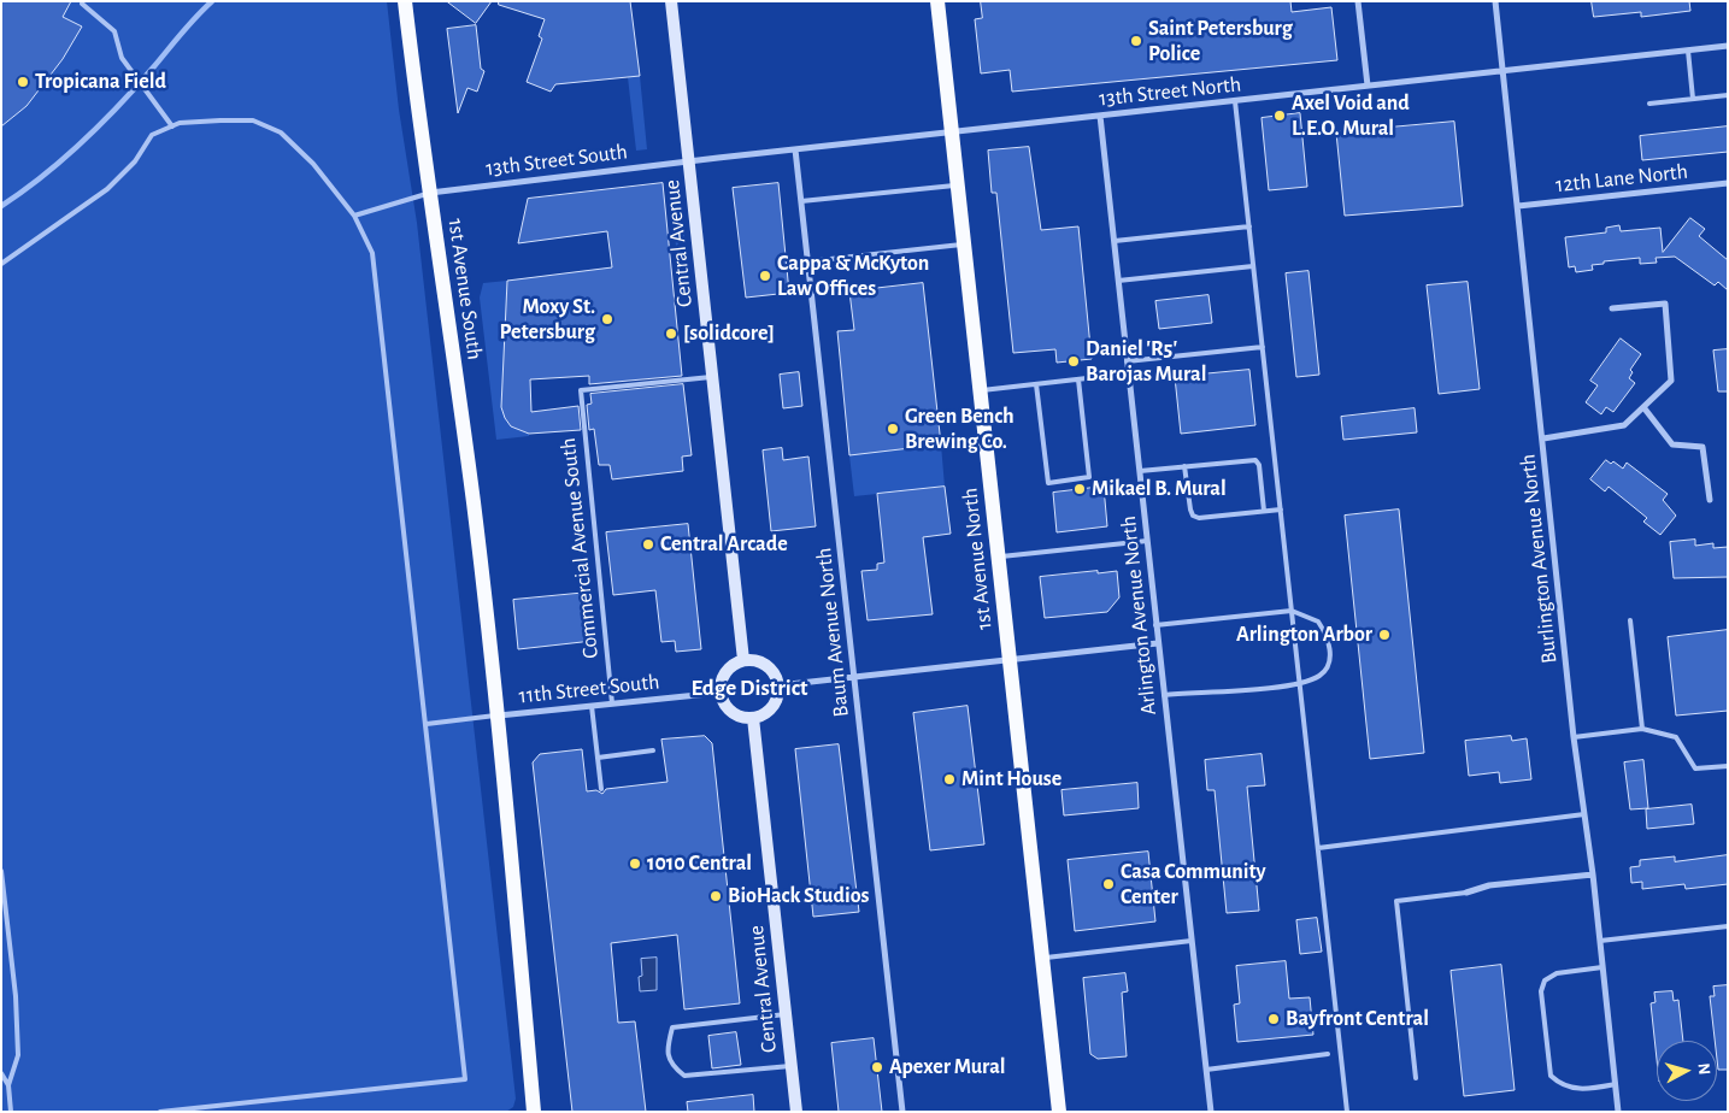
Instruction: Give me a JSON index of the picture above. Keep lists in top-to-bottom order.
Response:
{
  "streets": {
    "main road": ["1st Avenue South", "1st Avenue North"],
    "street": [
      "13th Street North",
      "13th Street South",
      "12th Lane North",
      "Central Avenue",
      "Burlington Avenue North",
      "Arlington Avenue North",
      "Baum Avenue North",
      "11th Street South"
    ],
    "lane": ["Commercial Avenue South"]
  },
  "crossings": [
    ["13th Street North", "13th Street South"],
    ["13th Street North", "Central Avenue"],
    ["13th Street North", "1st Avenue North"],
    ["13th Street North", "Burlington Avenue North"],
    ["13th Street North", "Arlington Avenue North"],
    ["13th Street North", "Baum Avenue North"],
    ["13th Street South", "Central Avenue"],
    ["13th Street South", "1st Avenue South"],
    ["12th Lane North", "Burlington Avenue North"],
    ["Central Avenue", "Commercial Avenue South"],
    ["Central Avenue", "11th Street South"],
    ["1st Avenue South", "11th Street South"],
    ["Commercial Avenue South", "11th Street South"]
  ],
  "districts": ["Edge District"],
  "places": [
    "Saint Petersburg Police",
    "Tropicana Field",
    "Axel Void and L.E.O. Mural",
    "Cappa & McKyton Law Offices",
    "Moxy St. Petersburg",
    "[solidcore]",
    "Daniel 'R5' Barojas Mural",
    "Green Bench Brewing Co.",
    "Mikael B. Mural",
    "Central Arcade",
    "Arlington Arbor",
    "Mint House",
    "1010 Central",
    "Casa Community Center",
    "BioHack Studios",
    "Bayfront Central",
    "Apexer Mural"
  ],
  "north": "right"
}
